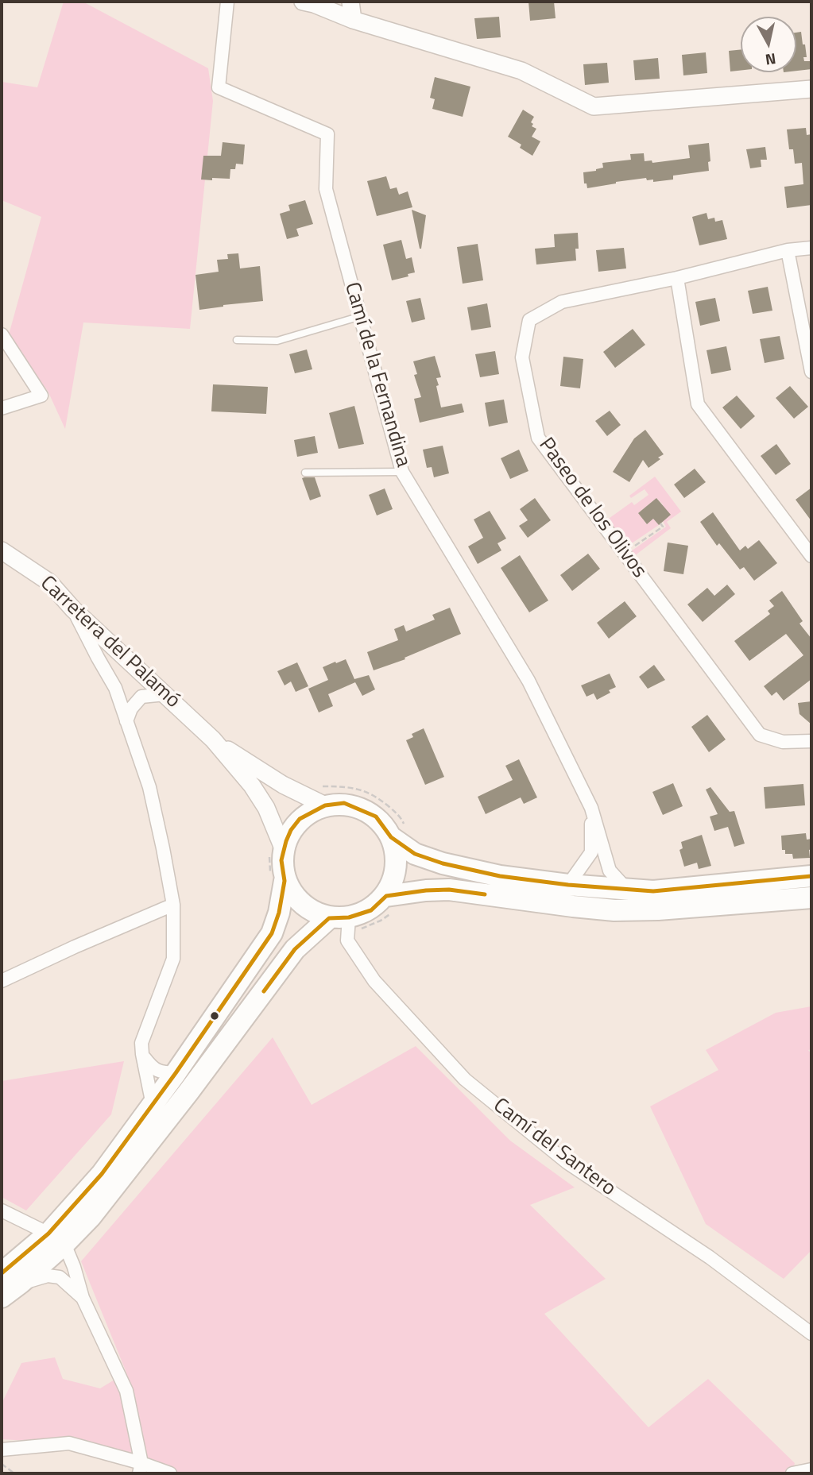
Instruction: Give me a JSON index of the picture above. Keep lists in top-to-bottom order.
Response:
{
  "streets": {
    "street": [
      "Camí de la Fernandina",
      "Paseo de los Olivos",
      "Carretera del Palamó",
      "Camí del Santero"
    ]
  },
  "crossings": [
    ["Carretera del Palamó", "Camí del Santero"]
  ],
  "north": "bottom"
}
